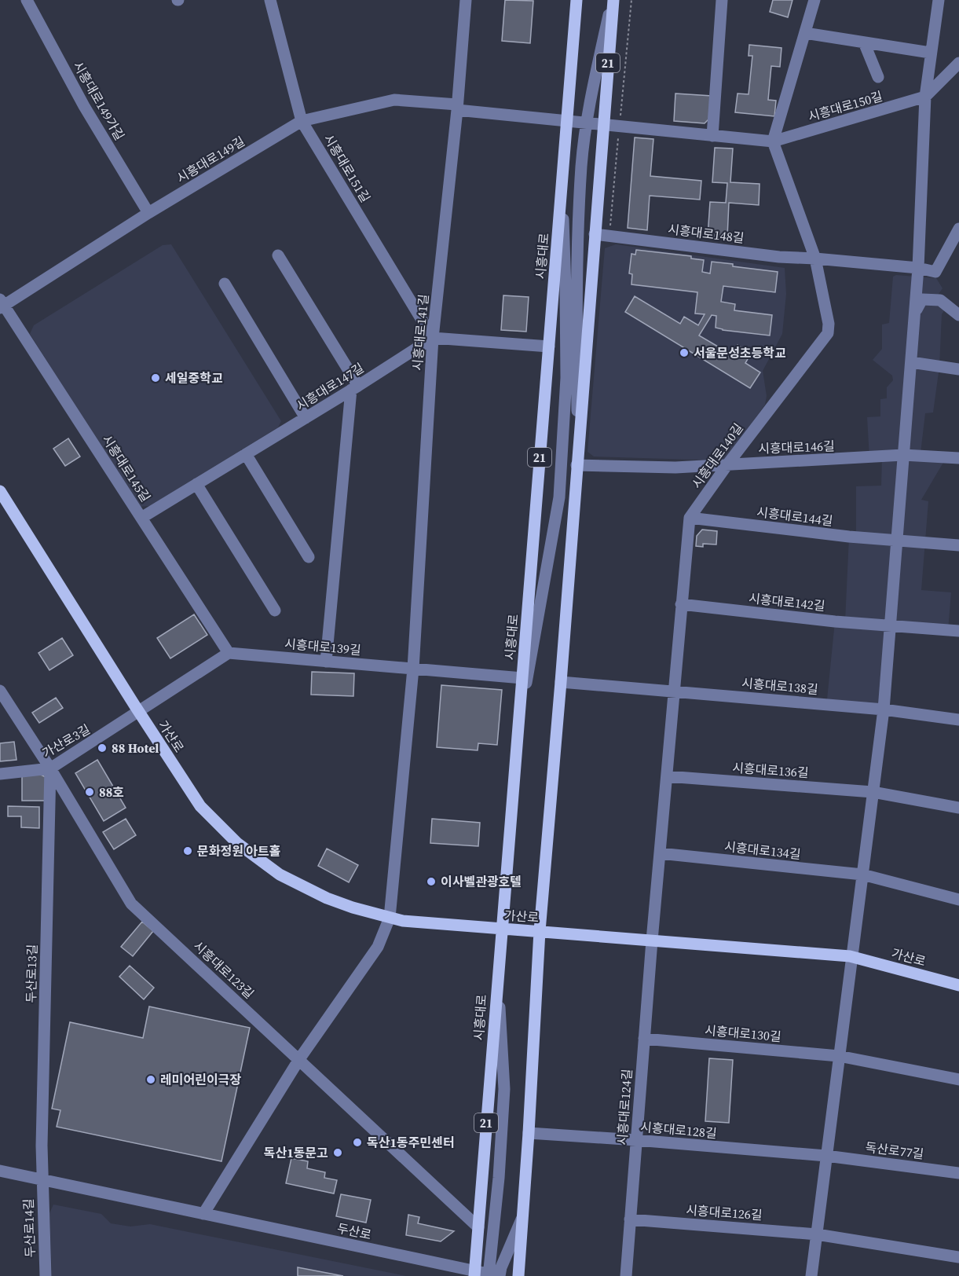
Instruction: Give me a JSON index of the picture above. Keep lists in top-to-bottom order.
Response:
{
  "streets": {
    "main road": ["21", "시흥대로", "가산로"],
    "street": [
      "시흥대로149가길",
      "시흥대로150길",
      "시흥대로149길",
      "시흥대로151길",
      "시흥대로148길",
      "시흥대로141길",
      "시흥대로147길",
      "시흥대로146길",
      "시흥대로140길",
      "시흥대로145길",
      "시흥대로144길",
      "시흥대로142길",
      "시흥대로139길",
      "시흥대로138길",
      "가산로3길",
      "시흥대로136길",
      "시흥대로134길",
      "시흥대로123길",
      "두산로13길",
      "시흥대로130길",
      "시흥대로124길",
      "시흥대로128길",
      "독산로77길",
      "시흥대로126길",
      "두산로14길",
      "두산로"
    ]
  },
  "crossings": [
    ["21", "시흥대로150길"],
    ["21", "시흥대로148길"],
    ["21", "시흥대로146길"],
    ["21", "시흥대로138길"],
    ["21", "가산로"],
    ["21", "시흥대로128길"],
    ["시흥대로149가길", "시흥대로149길"],
    ["시흥대로150길", "시흥대로149길"],
    ["시흥대로150길", "시흥대로"],
    ["시흥대로149길", "시흥대로151길"],
    ["시흥대로149길", "시흥대로"],
    ["시흥대로149길", "시흥대로141길"],
    ["시흥대로149길", "시흥대로145길"],
    ["시흥대로151길", "시흥대로141길"],
    ["시흥대로151길", "시흥대로147길"],
    ["시흥대로148길", "시흥대로140길"],
    ["시흥대로", "시흥대로139길"],
    ["시흥대로", "가산로"],
    ["시흥대로", "시흥대로123길"],
    ["시흥대로", "두산로"],
    ["시흥대로141길", "시흥대로147길"],
    ["시흥대로141길", "시흥대로139길"],
    ["시흥대로147길", "시흥대로145길"],
    ["시흥대로146길", "시흥대로140길"],
    ["시흥대로140길", "시흥대로144길"],
    ["시흥대로140길", "시흥대로142길"],
    ["시흥대로140길", "시흥대로138길"],
    ["시흥대로145길", "시흥대로139길"],
    ["가산로", "가산로3길"],
    ["가산로", "시흥대로124길"],
    ["가산로3길", "시흥대로123길"],
    ["가산로3길", "두산로13길"],
    ["시흥대로123길", "두산로13길"],
    ["두산로13길", "두산로14길"],
    ["두산로13길", "두산로"],
    ["시흥대로130길", "시흥대로124길"],
    ["시흥대로124길", "시흥대로128길"],
    ["시흥대로124길", "시흥대로126길"],
    ["시흥대로128길", "독산로77길"],
    ["두산로14길", "두산로"]
  ],
  "places": [
    "서울문성초등학교",
    "세일중학교",
    "88 Hotel",
    "88호",
    "문화정원 아트홀",
    "이사벨관광호텔",
    "레미어린이극장",
    "독산1동주민센터",
    "독산1동문고"
  ]
}
